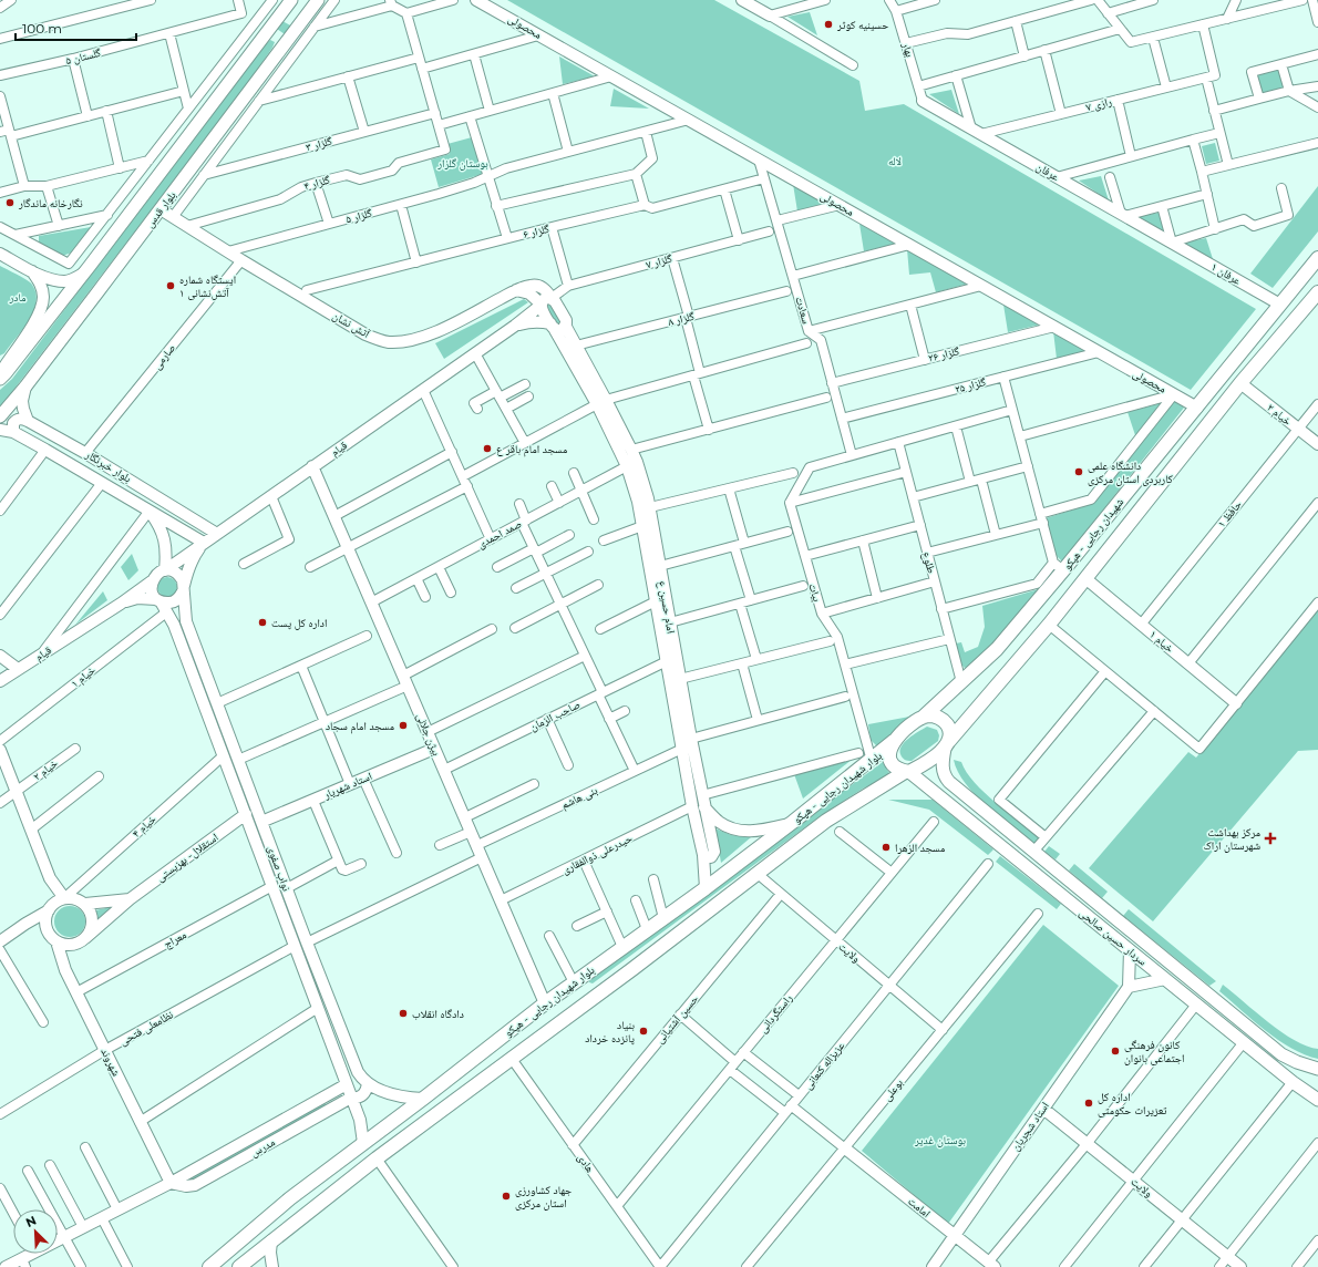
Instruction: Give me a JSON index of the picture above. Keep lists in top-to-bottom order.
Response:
{
  "streets": {
    "main road": [
      "بلوار قدس",
      "شهیدان رجایی - هپکو",
      "بلوار شهیدان رجایی - هپکو",
      "سردار حسین صالحی"
    ],
    "street": [
      "محصولی",
      "بهار",
      "گلستان ۵",
      "رازی ۷",
      "گلزار ۳",
      "عرفان",
      "گلزار ۴",
      "گلزار ۵",
      "گلزار ۶",
      "گلزار ۷",
      "عرفان ۱",
      "سعادت",
      "گلزار ۸",
      "آتش نشان",
      "گلزار ۲۶",
      "صارمی",
      "گلزار ۲۵",
      "خیام ۲",
      "قیام",
      "بلوار خبرنگار",
      "حافظ ۱",
      "صمد احمدی",
      "طلوع",
      "بیات",
      "امام حسین ع",
      "خیام ۱",
      "صاحب الزمان",
      "بیژن جلالی",
      "استاد شهریار",
      "بنی هاشم",
      "خیام ۴",
      "حیدرعلی ذوالفقاری",
      "استقلال- بهزیستی",
      "نواب صفوی",
      "معراج",
      "ولایت",
      "راستگردانی",
      "حسین آشتیانی",
      "نظامعلی فتحی",
      "شهروند",
      "عزیزاله کنعانی",
      "بوعلی",
      "استاد شجریان",
      "مدرس",
      "هادی",
      "امامت"
    ]
  },
  "crossings": [
    ["محصولی", "سعادت"],
    ["محصولی", "گلزار ۲۶"],
    ["محصولی", "گلزار ۲۵"],
    ["محصولی", "شهیدان رجایی - هپکو"],
    ["بهار", "عرفان"],
    ["رازی ۷", "عرفان"],
    ["عرفان", "عرفان ۱"],
    ["گلزار ۴", "آتش نشان"],
    ["بلوار قدس", "آتش نشان"],
    ["گلزار ۵", "آتش نشان"],
    ["گلزار ۶", "سعادت"],
    ["گلزار ۷", "آتش نشان"],
    ["گلزار ۷", "قیام"],
    ["عرفان ۱", "شهیدان رجایی - هپکو"],
    ["سعادت", "گلزار ۲۶"],
    ["سعادت", "گلزار ۲۵"],
    ["گلزار ۸", "امام حسین ع"],
    ["آتش نشان", "صارمی"],
    ["آتش نشان", "قیام"],
    ["صارمی", "بلوار خبرنگار"],
    ["خیام ۲", "حافظ ۱"],
    ["خیام ۲", "شهیدان رجایی - هپکو"],
    ["قیام", "بلوار خبرنگار"],
    ["قیام", "امام حسین ع"],
    ["قیام", "بیژن جلالی"],
    ["قیام", "نواب صفوی"],
    ["حافظ ۱", "خیام ۱"],
    ["صمد احمدی", "امام حسین ع"],
    ["صمد احمدی", "بیژن جلالی"],
    ["شهیدان رجایی - هپکو", "طلوع"],
    ["شهیدان رجایی - هپکو", "خیام ۱"],
    ["شهیدان رجایی - هپکو", "بلوار شهیدان رجایی - هپکو"],
    ["شهیدان رجایی - هپکو", "سردار حسین صالحی"],
    ["بیات", "بلوار شهیدان رجایی - هپکو"],
    ["امام حسین ع", "صاحب الزمان"],
    ["امام حسین ع", "بلوار شهیدان رجایی - هپکو"],
    ["امام حسین ع", "بنی هاشم"],
    ["امام حسین ع", "حیدرعلی ذوالفقاری"],
    ["خیام ۱", "نواب صفوی"],
    ["صاحب الزمان", "بیژن جلالی"],
    ["بیژن جلالی", "استاد شهریار"],
    ["بیژن جلالی", "بلوار شهیدان رجایی - هپکو"],
    ["بیژن جلالی", "بنی هاشم"],
    ["بیژن جلالی", "حیدرعلی ذوالفقاری"],
    ["استاد شهریار", "نواب صفوی"],
    ["بلوار شهیدان رجایی - هپکو", "نواب صفوی"],
    ["بلوار شهیدان رجایی - هپکو", "سردار حسین صالحی"],
    ["بلوار شهیدان رجایی - هپکو", "ولایت"],
    ["بلوار شهیدان رجایی - هپکو", "هادی"],
    ["خیام ۴", "استقلال- بهزیستی"],
    ["خیام ۴", "نواب صفوی"],
    ["خیام ۴", "شهروند"],
    ["استقلال- بهزیستی", "نواب صفوی"],
    ["استقلال- بهزیستی", "شهروند"],
    ["نواب صفوی", "معراج"],
    ["نواب صفوی", "نظامعلی فتحی"],
    ["نواب صفوی", "مدرس"],
    ["معراج", "شهروند"],
    ["ولایت", "راستگردانی"],
    ["ولایت", "حسین آشتیانی"],
    ["ولایت", "عزیزاله کنعانی"],
    ["ولایت", "بوعلی"],
    ["ولایت", "استاد شجریان"],
    ["راستگردانی", "هادی"],
    ["حسین آشتیانی", "هادی"],
    ["نظامعلی فتحی", "شهروند"],
    ["شهروند", "مدرس"],
    ["عزیزاله کنعانی", "هادی"],
    ["بوعلی", "امامت"],
    ["استاد شجریان", "امامت"]
  ],
  "parks": [
    "لاله",
    "بوستان گلزار",
    "مادر",
    "بوستان غدیر"
  ],
  "places": {
    "other": [
      "حسینیه کوثر",
      "نگارخانه ماندگار",
      "ایستگاه شماره ۱ آتش‌نشانی",
      "مسجد امام باقر ع",
      "دانشگاه علمی کاربردی استان مرکزی",
      "اداره کل پست",
      "مسجد امام سجاد",
      "مسجد الزهرا",
      "دادگاه انقلاب",
      "بنیاد پانزده خرداد",
      "کانون فرهنگی اجتماعی بانوان",
      "اداره کل تعزیرات حکومتی",
      "جهاد کشاورزی استان مرکزی"
    ],
    "health": ["مرکز بهداشت شهرستان اراک"]
  },
  "scale_bar": "100 m",
  "north": "top left"
}
